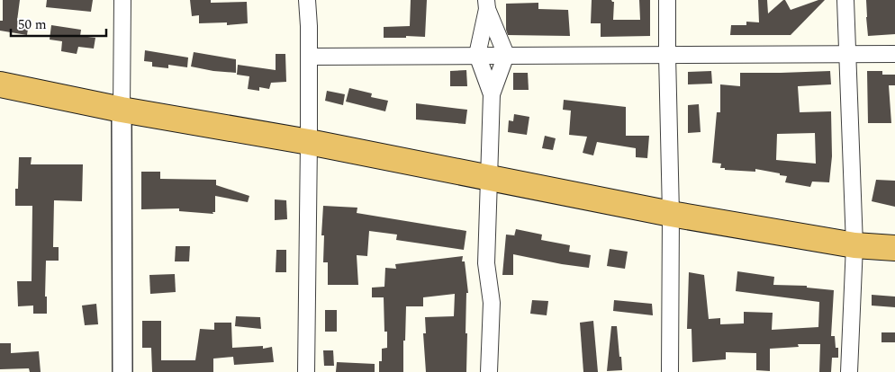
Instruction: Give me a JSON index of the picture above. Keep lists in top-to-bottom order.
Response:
{
  "scale_bar": "50 m"
}
